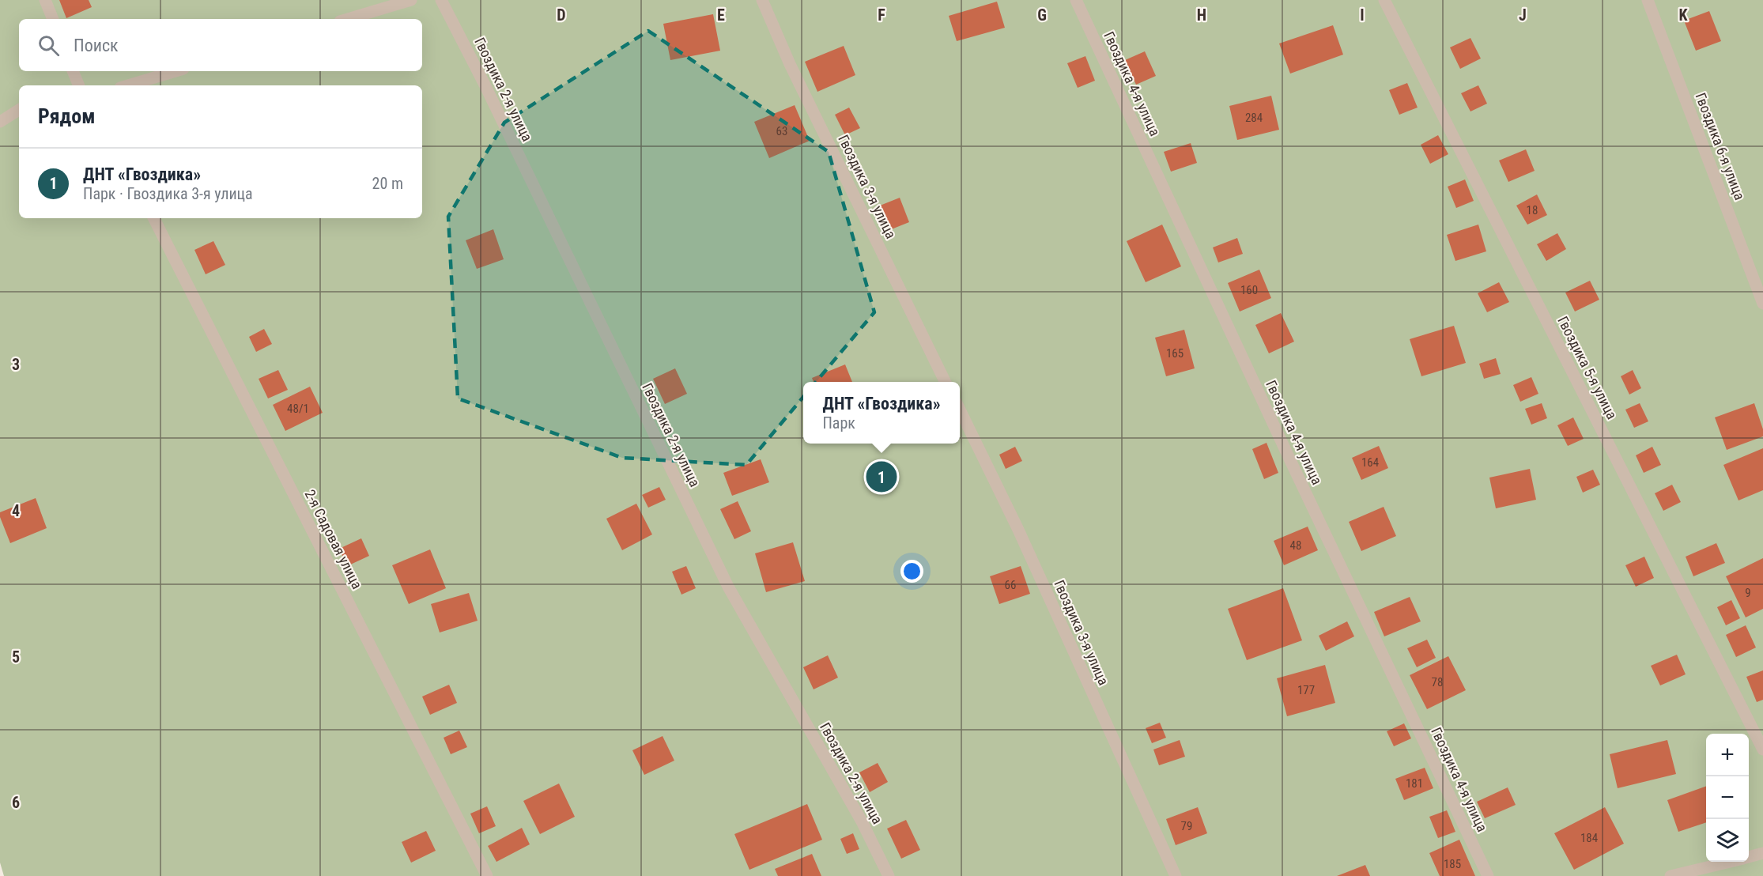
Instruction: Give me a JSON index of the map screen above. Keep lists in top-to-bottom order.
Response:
{
  "streets": {
    "street": [
      "Гвоздика 4-я улица",
      "Гвоздика 2-я улица",
      "Гвоздика 6-я улица",
      "Гвоздика 3-я улица",
      "Гвоздика 5-я улица",
      "2-я Садовая улица"
    ]
  },
  "house_numbers": [
    "284",
    "63",
    "18",
    "160",
    "165",
    "48/1",
    "164",
    "48",
    "66",
    "9",
    "78",
    "177",
    "181",
    "79",
    "184",
    "185"
  ],
  "page": {
    "search": "Поиск",
    "heading": "Рядом",
    "list": [
      {
        "mark": "1",
        "name": "ДНТ «Гвоздика»",
        "note": "Парк · Гвоздика 3-я улица",
        "value": "20 m"
      }
    ],
    "popup": ["ДНТ «Гвоздика»", "Парк"],
    "pins": "1",
    "map_buttons": ["+", "−"]
  },
  "grid": {
    "columns": [
      "D",
      "E",
      "F",
      "G",
      "H",
      "I",
      "J",
      "K"
    ],
    "rows": [
      "3",
      "4",
      "5",
      "6"
    ]
  }
}
